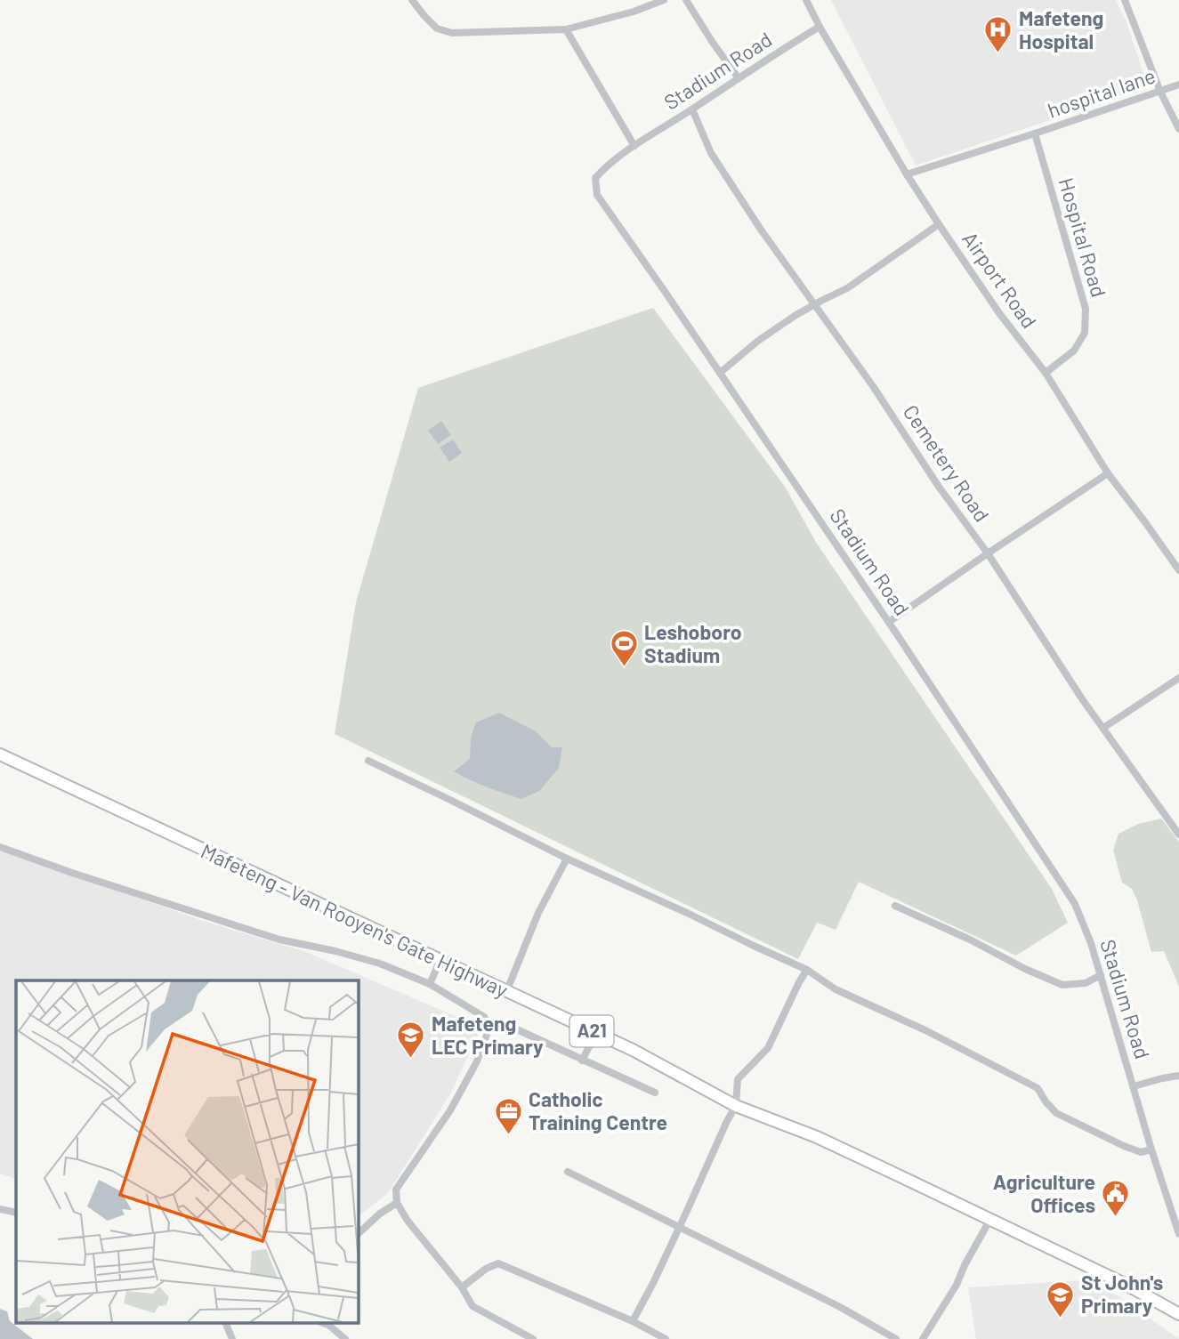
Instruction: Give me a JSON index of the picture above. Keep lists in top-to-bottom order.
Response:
{
  "streets": {
    "main road": ["Mafeteng - Van Rooyen's Gate Highway", "A21"],
    "street": [
      "Stadium Road",
      "hospital lane",
      "Hospital Road",
      "Airport Road",
      "Cemetery Road"
    ]
  },
  "crossings": [
    ["Stadium Road", "Airport Road"],
    ["Stadium Road", "Cemetery Road"],
    ["hospital lane", "Hospital Road"],
    ["hospital lane", "Airport Road"],
    ["Hospital Road", "Airport Road"]
  ],
  "places": {
    "hospital": ["Mafeteng Hospital"],
    "sports": ["Leshoboro Stadium"],
    "school or university": ["Mafeteng LEC Primary", "St John's Primary"],
    "office": ["Catholic Training Centre"],
    "public building": ["Agriculture Offices"]
  }
}
